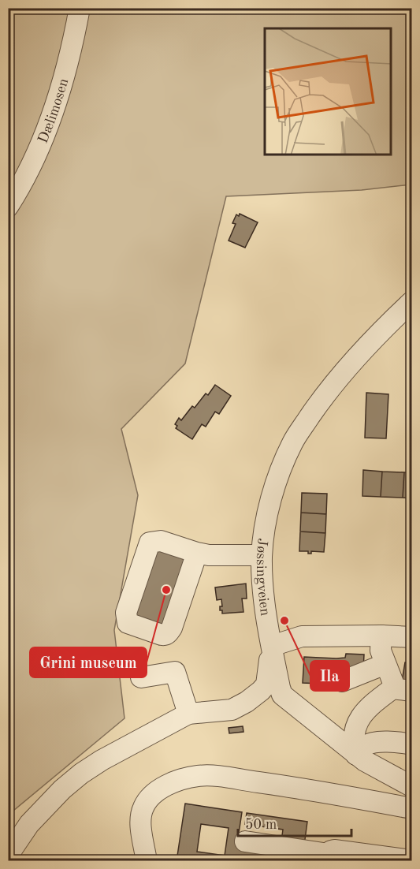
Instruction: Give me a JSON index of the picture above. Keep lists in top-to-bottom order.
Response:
{
  "streets": {
    "street": ["Dælimosen", "Jøssingveien"]
  },
  "places": ["Grini museum", "Ila"],
  "scale_bar": "50 m"
}
